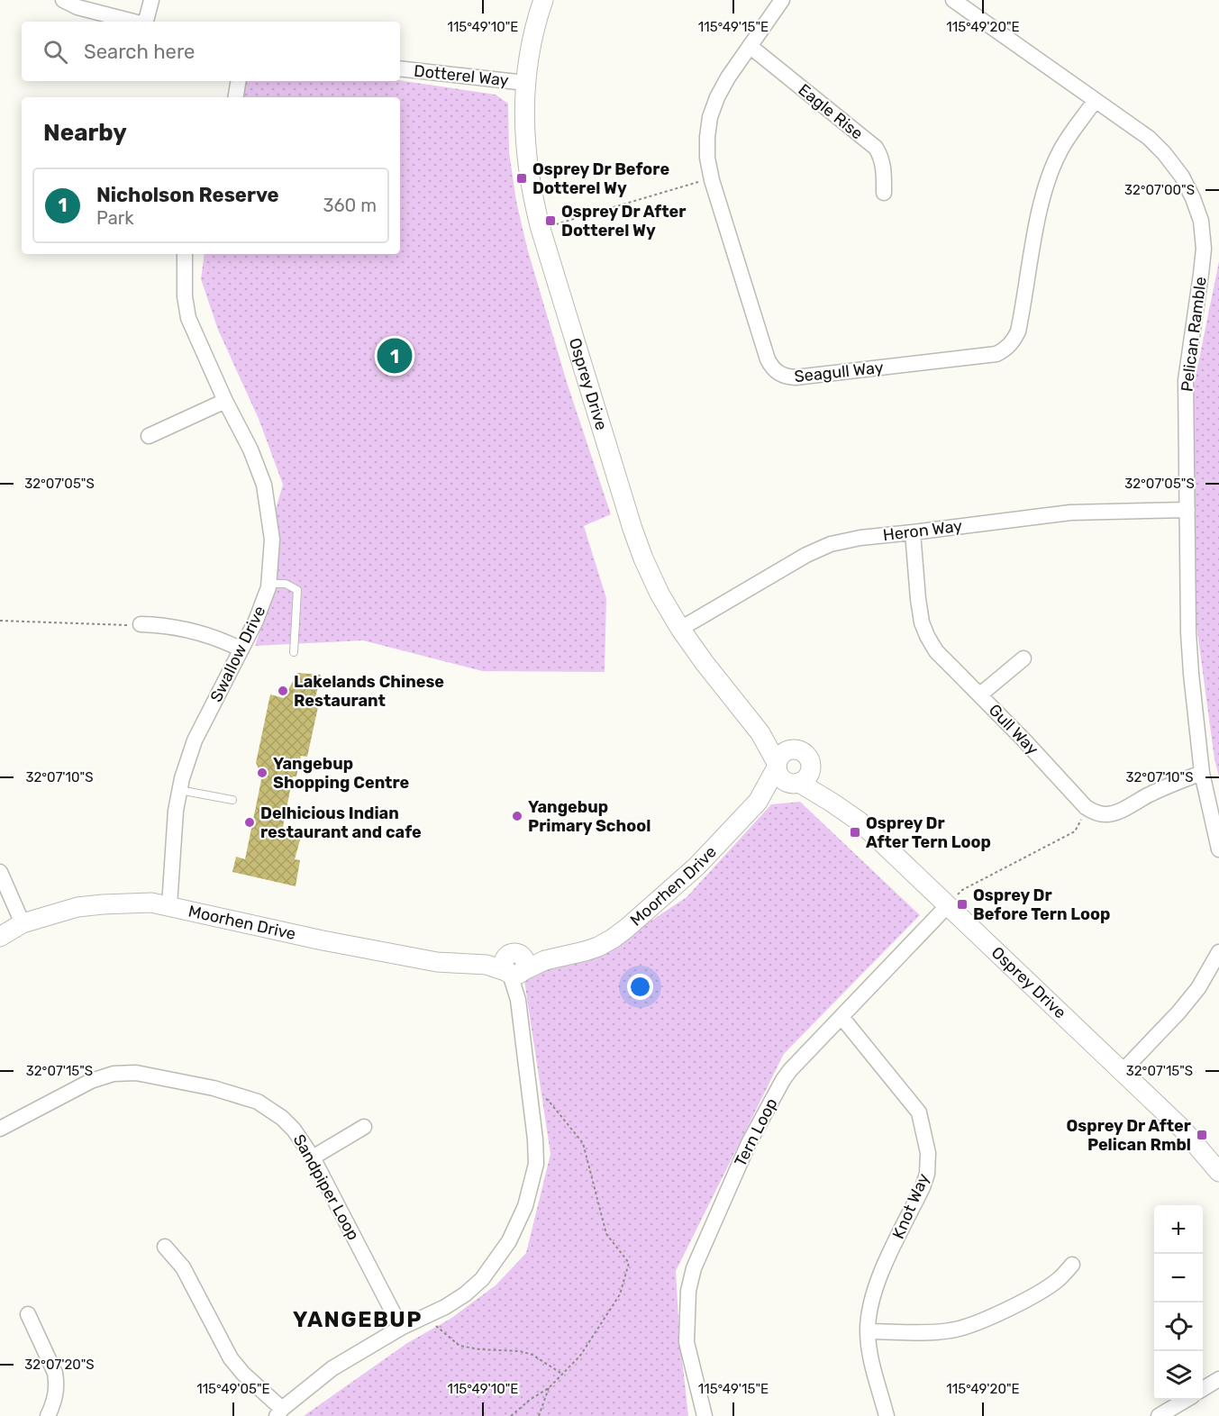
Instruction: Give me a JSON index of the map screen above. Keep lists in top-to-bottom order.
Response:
{
  "streets": {
    "street": [
      "Dotterel Way",
      "Eagle Rise",
      "Pelican Ramble",
      "Seagull Way",
      "Osprey Drive",
      "Heron Way",
      "Swallow Drive",
      "Gull Way",
      "Moorhen Drive",
      "Tern Loop",
      "Sandpiper Loop",
      "Knot Way"
    ]
  },
  "crossings": [
    ["Dotterel Way", "Osprey Drive"],
    ["Eagle Rise", "Seagull Way"],
    ["Pelican Ramble", "Seagull Way"],
    ["Pelican Ramble", "Heron Way"],
    ["Osprey Drive", "Heron Way"],
    ["Osprey Drive", "Moorhen Drive"],
    ["Osprey Drive", "Tern Loop"],
    ["Heron Way", "Gull Way"],
    ["Swallow Drive", "Moorhen Drive"],
    ["Tern Loop", "Knot Way"]
  ],
  "districts": ["YANGEBUP"],
  "places": {
    "transit": [
      "Osprey Dr Before Dotterel Wy",
      "Osprey Dr After Dotterel Wy",
      "Osprey Dr After Tern Loop",
      "Osprey Dr Before Tern Loop",
      "Osprey Dr After Pelican Rmbl"
    ],
    "other": [
      "Lakelands Chinese Restaurant",
      "Yangebup Shopping Centre",
      "Yangebup Primary School",
      "Delhicious Indian restaurant and cafe"
    ]
  },
  "page": {
    "search": "Search here",
    "heading": "Nearby",
    "list": [
      {
        "mark": "1",
        "name": "Nicholson Reserve",
        "note": "Park",
        "value": "360 m"
      }
    ],
    "pins": "1",
    "map_buttons": ["+", "−"]
  },
  "coordinates": [
    "115°49'10\"E",
    "115°49'15\"E",
    "115°49'20\"E",
    "32°07'00\"S",
    "32°07'05\"S",
    "32°07'10\"S",
    "32°07'15\"S",
    "32°07'20\"S",
    "115°49'05\"E"
  ]
}
